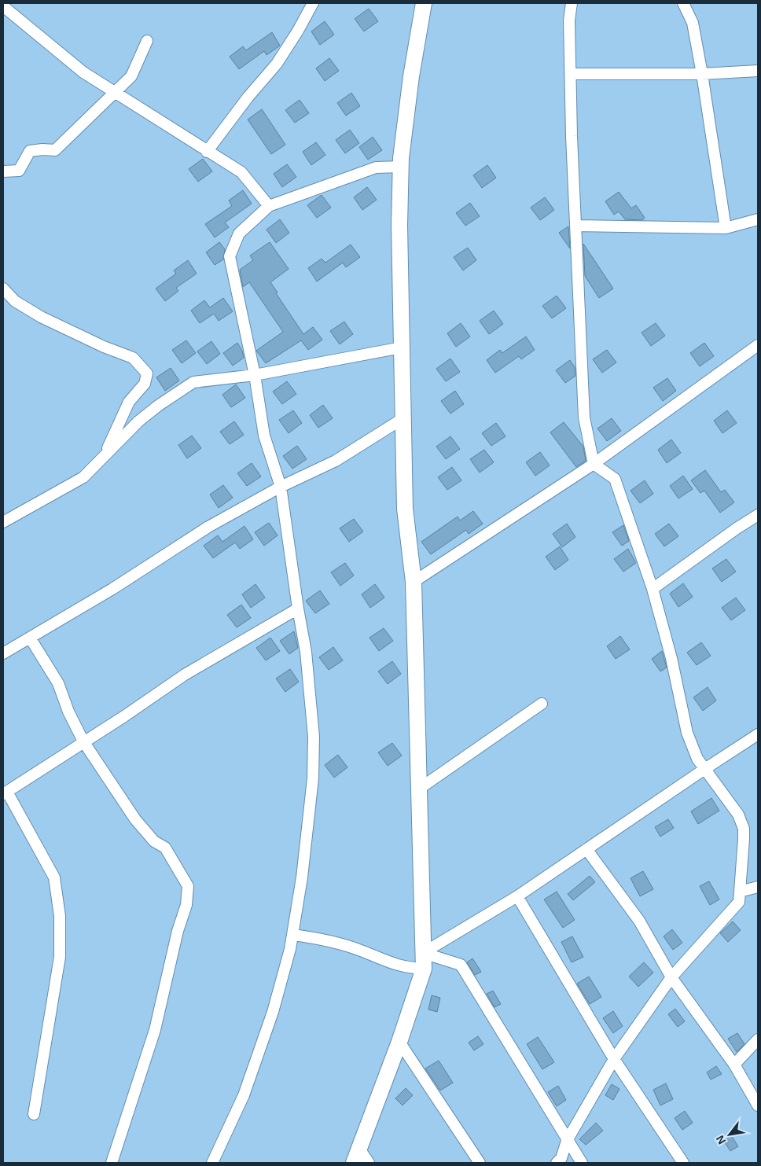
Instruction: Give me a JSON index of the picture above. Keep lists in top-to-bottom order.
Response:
{
  "north": "bottom left"
}
